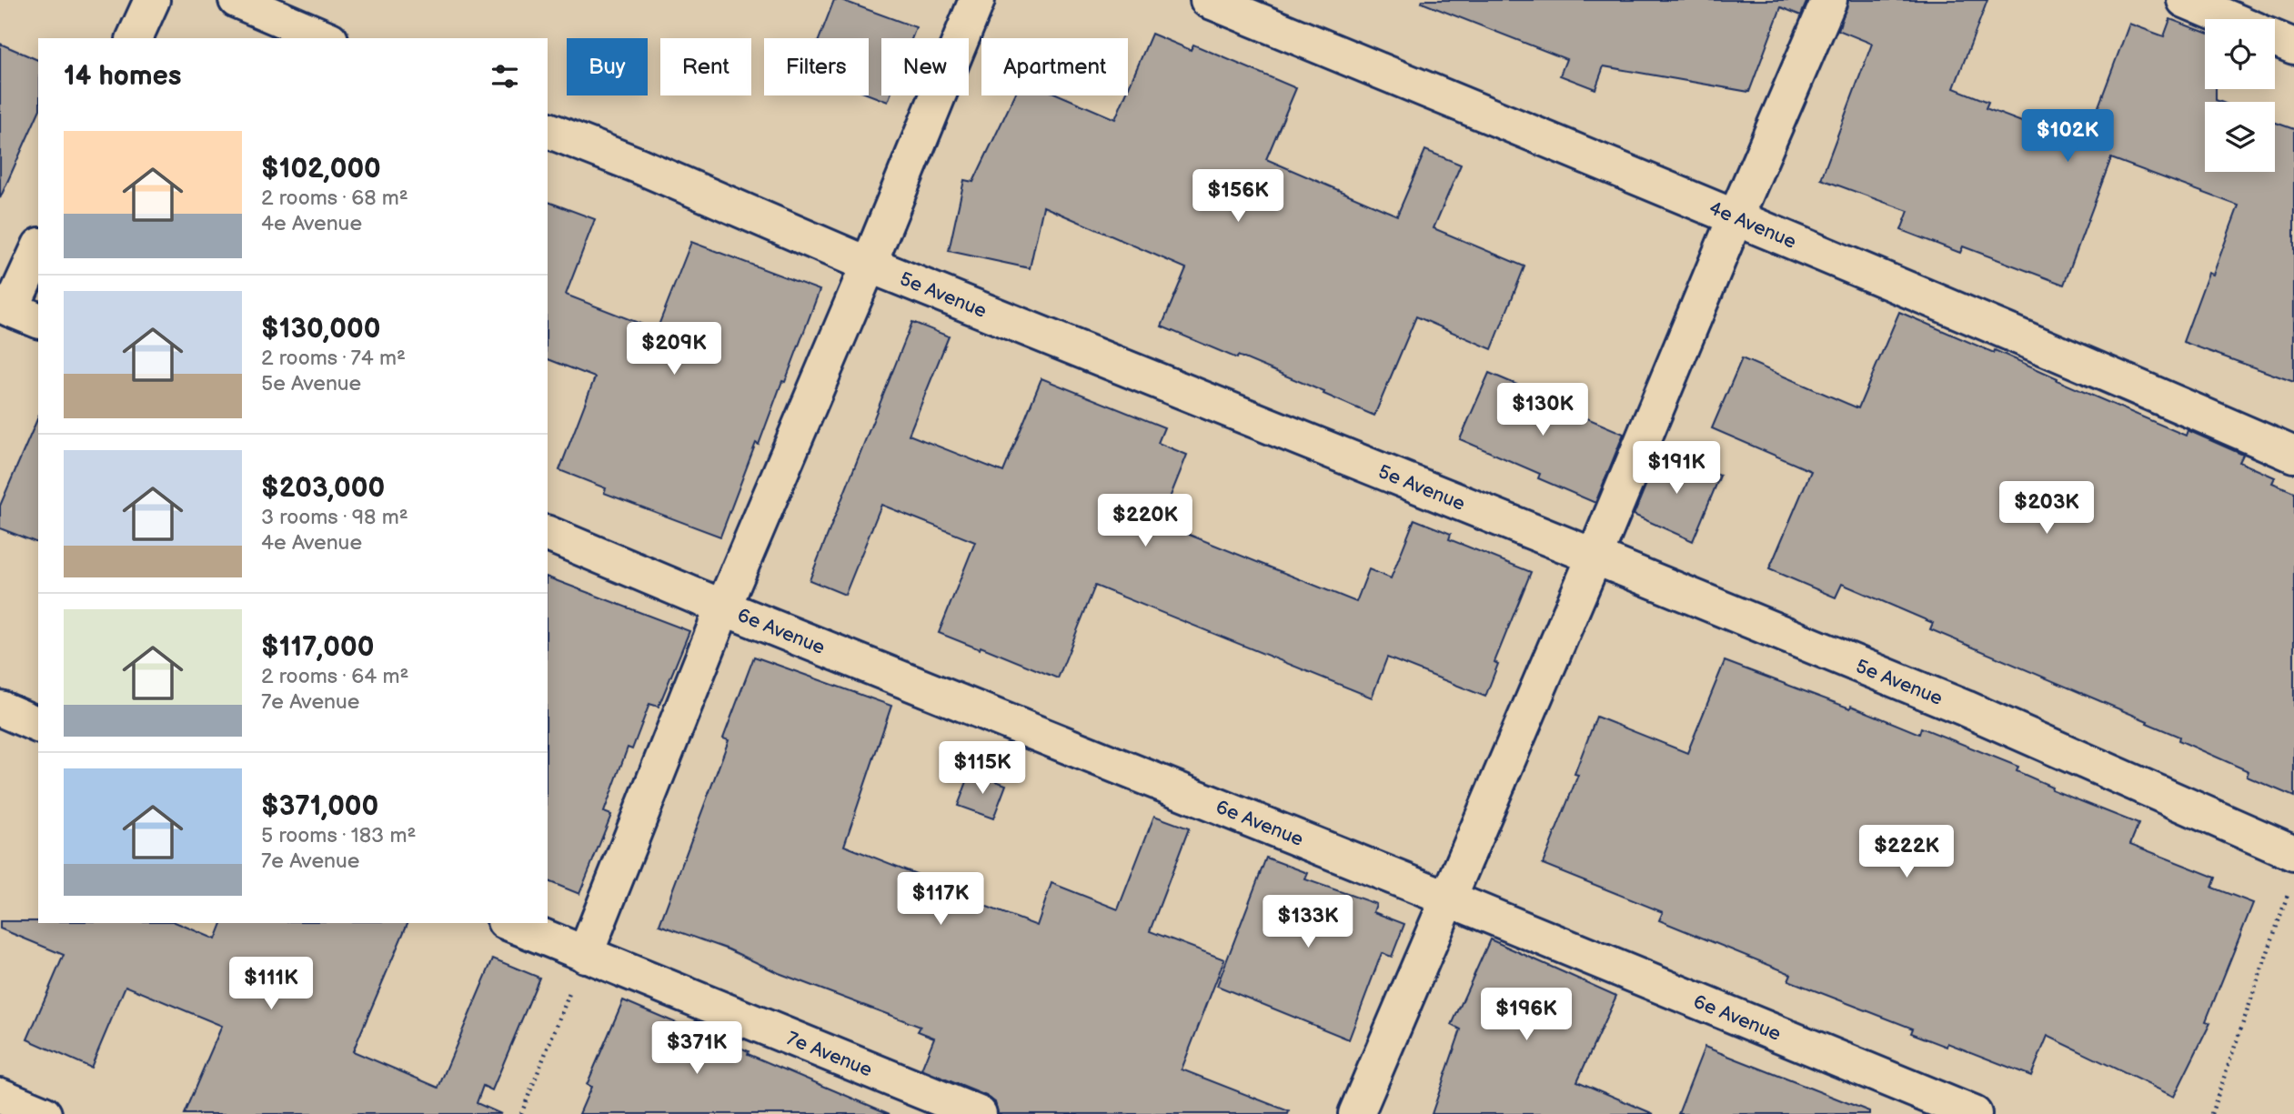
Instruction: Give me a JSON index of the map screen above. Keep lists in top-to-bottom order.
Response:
{
  "streets": {
    "street": [
      "4e Avenue",
      "5e Avenue",
      "6e Avenue",
      "7e Avenue"
    ]
  },
  "page": {
    "chip": [
      "Buy",
      "Rent",
      "Filters",
      "New",
      "Apartment"
    ],
    "heading": "14 homes",
    "price": [
      "$102K",
      "$156K",
      "$209K",
      "$130K",
      "$191K",
      "$203K",
      "$220K",
      "$115K",
      "$222K",
      "$117K",
      "$133K",
      "$111K",
      "$196K",
      "$371K"
    ],
    "list": [
      {
        "name": "$102,000",
        "note": "2 rooms · 68 m² · 4e Avenue"
      },
      {
        "name": "$130,000",
        "note": "2 rooms · 74 m² · 5e Avenue"
      },
      {
        "name": "$203,000",
        "note": "3 rooms · 98 m² · 4e Avenue"
      },
      {
        "name": "$117,000",
        "note": "2 rooms · 64 m² · 7e Avenue"
      },
      {
        "name": "$371,000",
        "note": "5 rooms · 183 m² · 7e Avenue"
      }
    ]
  }
}
